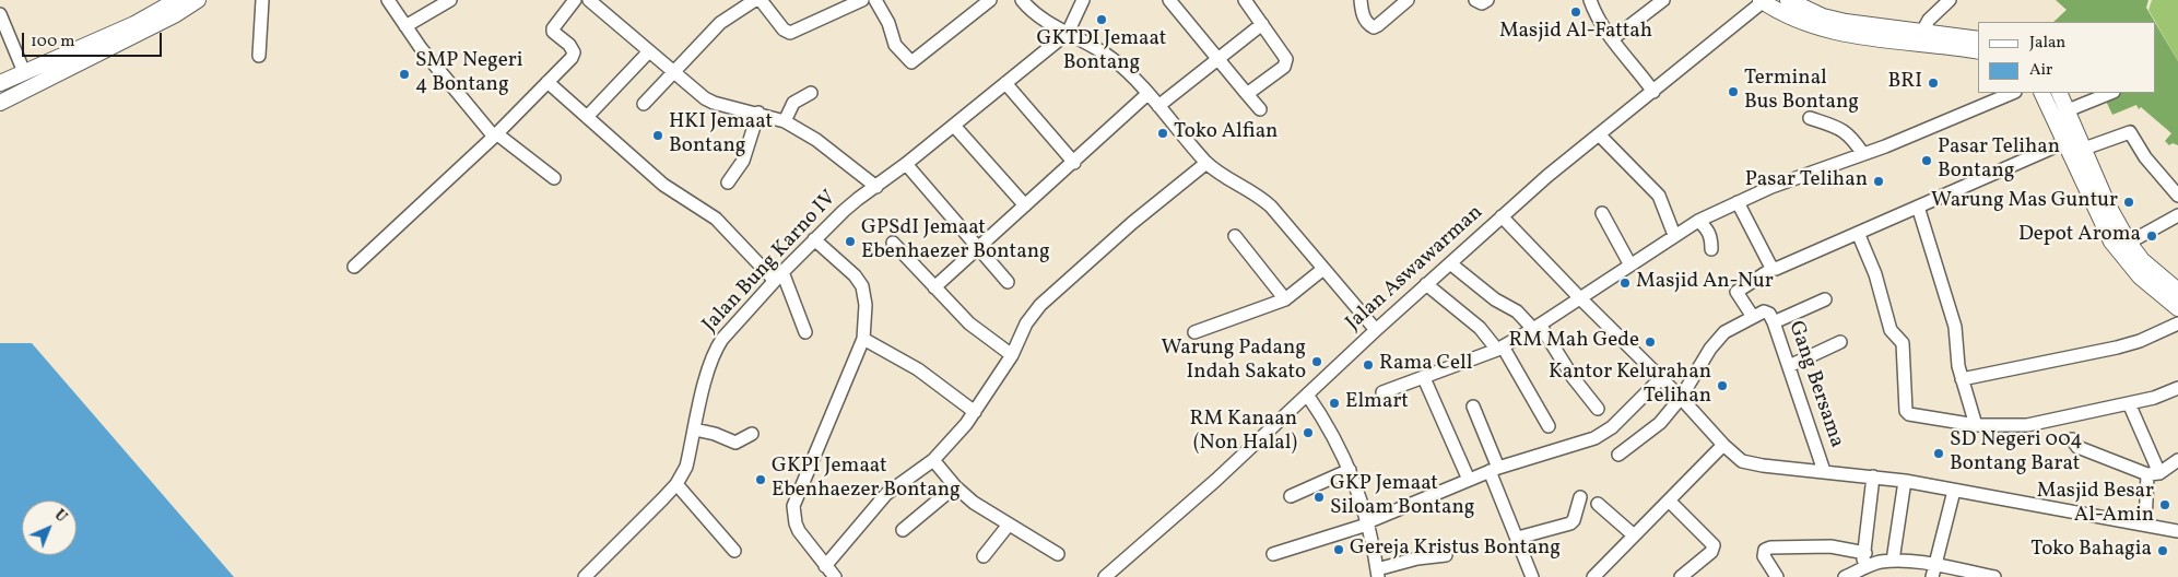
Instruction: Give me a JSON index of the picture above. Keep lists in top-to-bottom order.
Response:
{
  "streets": {
    "street": ["Jalan Bung Karno IV", "Jalan Aswawarman", "Gang Bersama"]
  },
  "places": [
    "Masjid Al-Fattah",
    "GKTDI Jemaat Bontang",
    "SMP Negeri 4 Bontang",
    "BRI",
    "Terminal Bus Bontang",
    "Toko Alfian",
    "HKI Jemaat Bontang",
    "Pasar Telihan Bontang",
    "Pasar Telihan",
    "Warung Mas Guntur",
    "Depot Aroma",
    "GPSdI Jemaat Ebenhaezer Bontang",
    "Masjid An-Nur",
    "RM Mah Gede",
    "Warung Padang Indah Sakato",
    "Rama Cell",
    "Kantor Kelurahan Telihan",
    "Elmart",
    "RM Kanaan (Non Halal)",
    "SD Negeri 004 Bontang Barat",
    "GKPI Jemaat Ebenhaezer Bontang",
    "GKP Jemaat Siloam Bontang",
    "Masjid Besar Al-Amin",
    "Gereja Kristus Bontang",
    "Toko Bahagia"
  ],
  "legend": ["Jalan", "Air"],
  "scale_bar": "100 m",
  "north": "top right"
}
